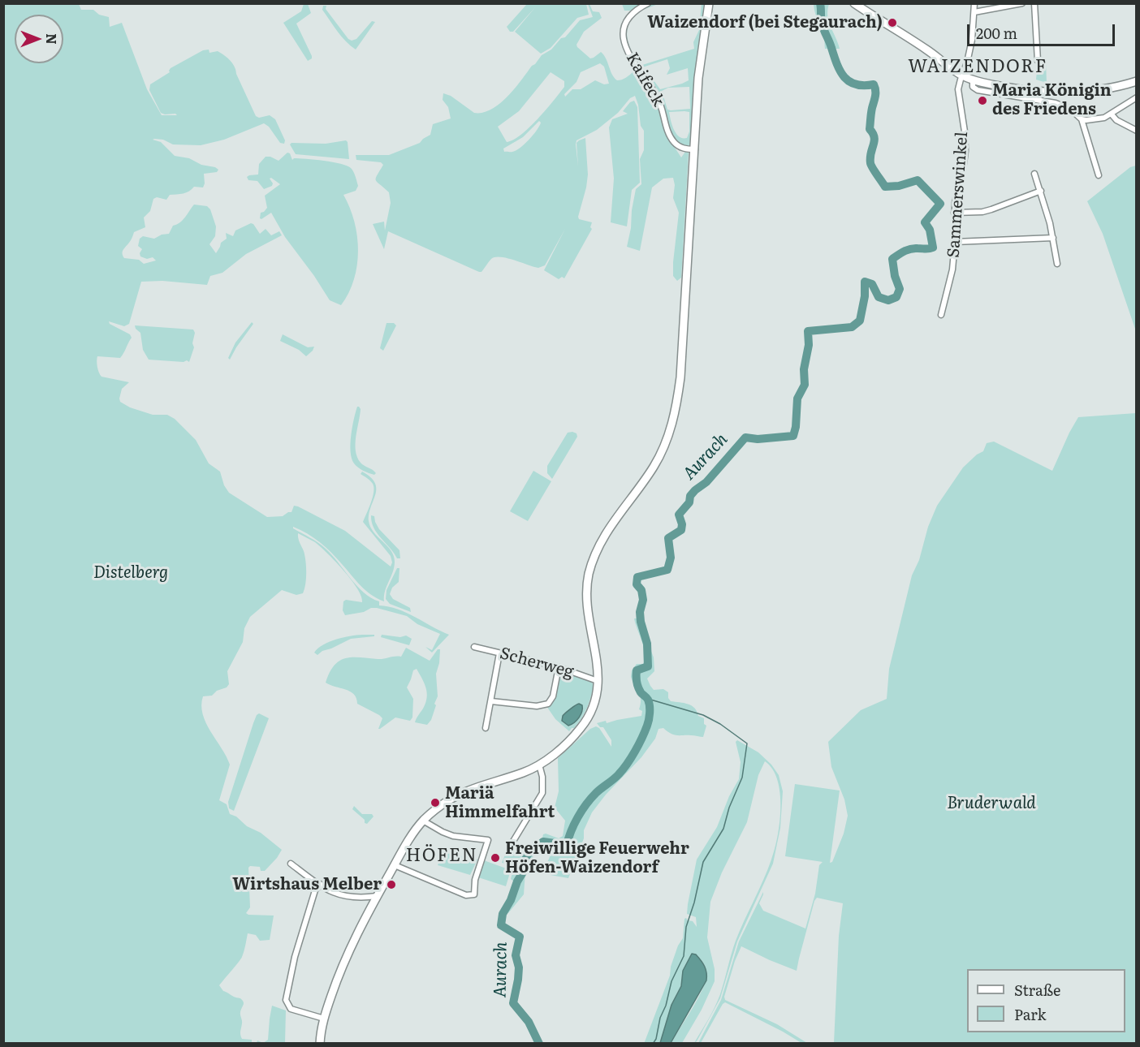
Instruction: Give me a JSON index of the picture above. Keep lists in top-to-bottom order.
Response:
{
  "streets": {
    "street": ["Kaifeck", "Sammerswinkel", "Scherweg"]
  },
  "districts": ["WAIZENDORF", "HÖFEN"],
  "water": ["Aurach"],
  "parks": ["Distelberg", "Bruderwald"],
  "places": [
    "Waizendorf (bei Stegaurach)",
    "Maria Königin des Friedens",
    "Mariä Himmelfahrt",
    "Freiwillige Feuerwehr Höfen-Waizendorf",
    "Wirtshaus Melber"
  ],
  "legend": ["Straße", "Park"],
  "scale_bar": "200 m",
  "north": "right"
}
